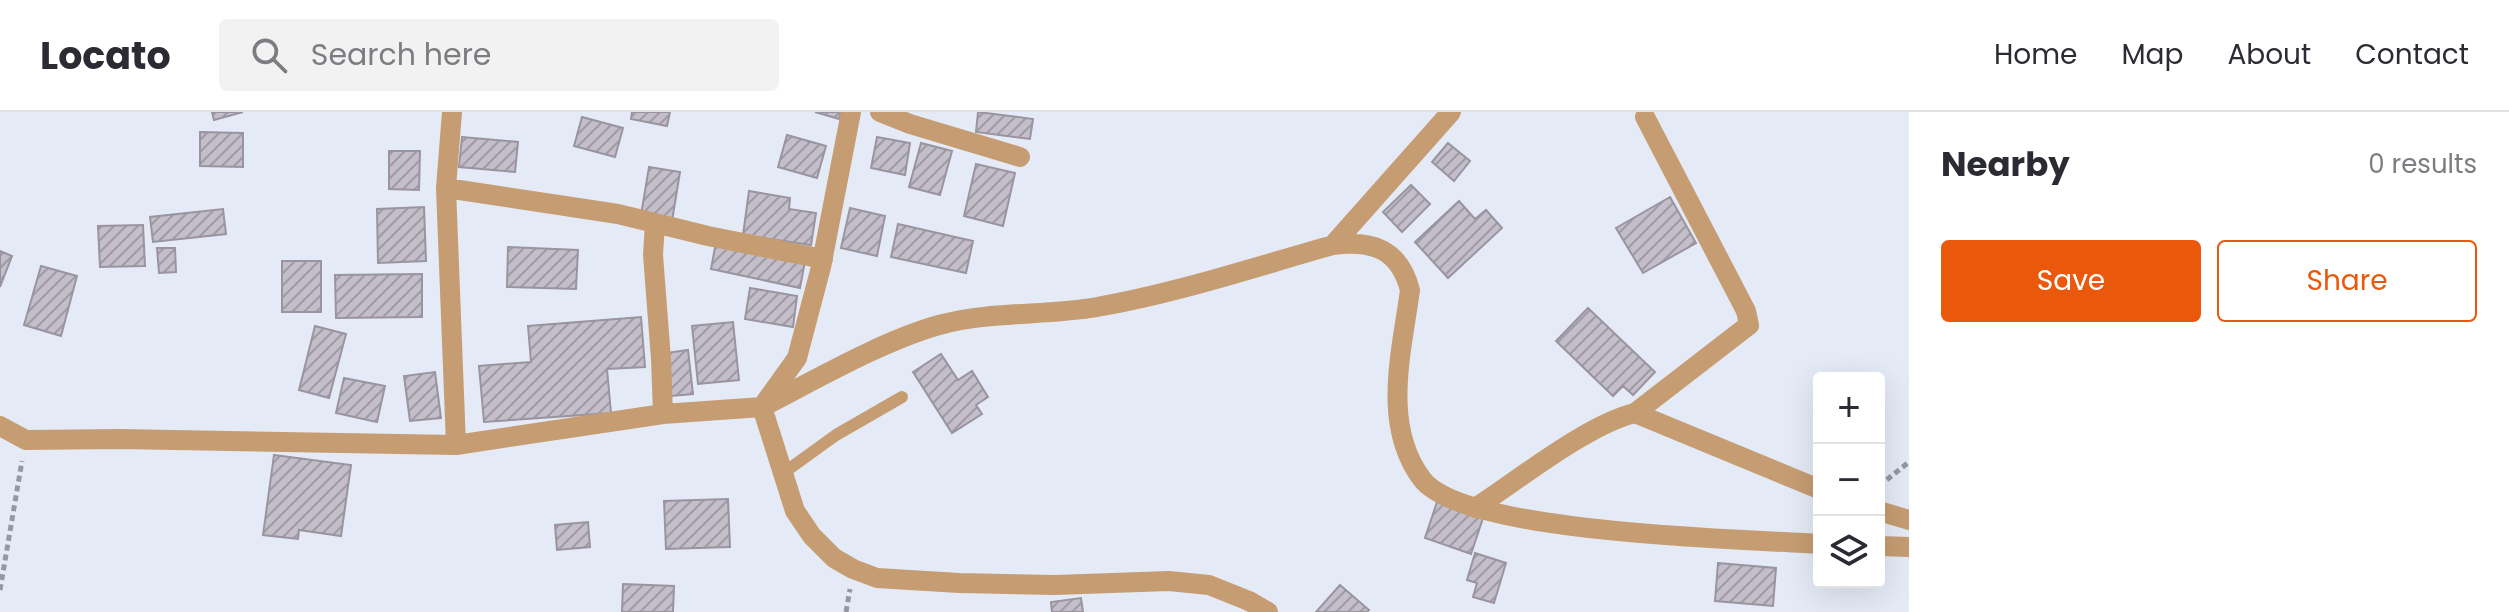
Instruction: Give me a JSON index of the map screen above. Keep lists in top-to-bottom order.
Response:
{
  "page": {
    "header": "Locato",
    "search": "Search here",
    "nav": [
      "Home",
      "Map",
      "About",
      "Contact"
    ],
    "heading": ["Nearby", "0 results"],
    "buttons": ["Save", "Share"],
    "map_buttons": ["+", "−"]
  }
}
